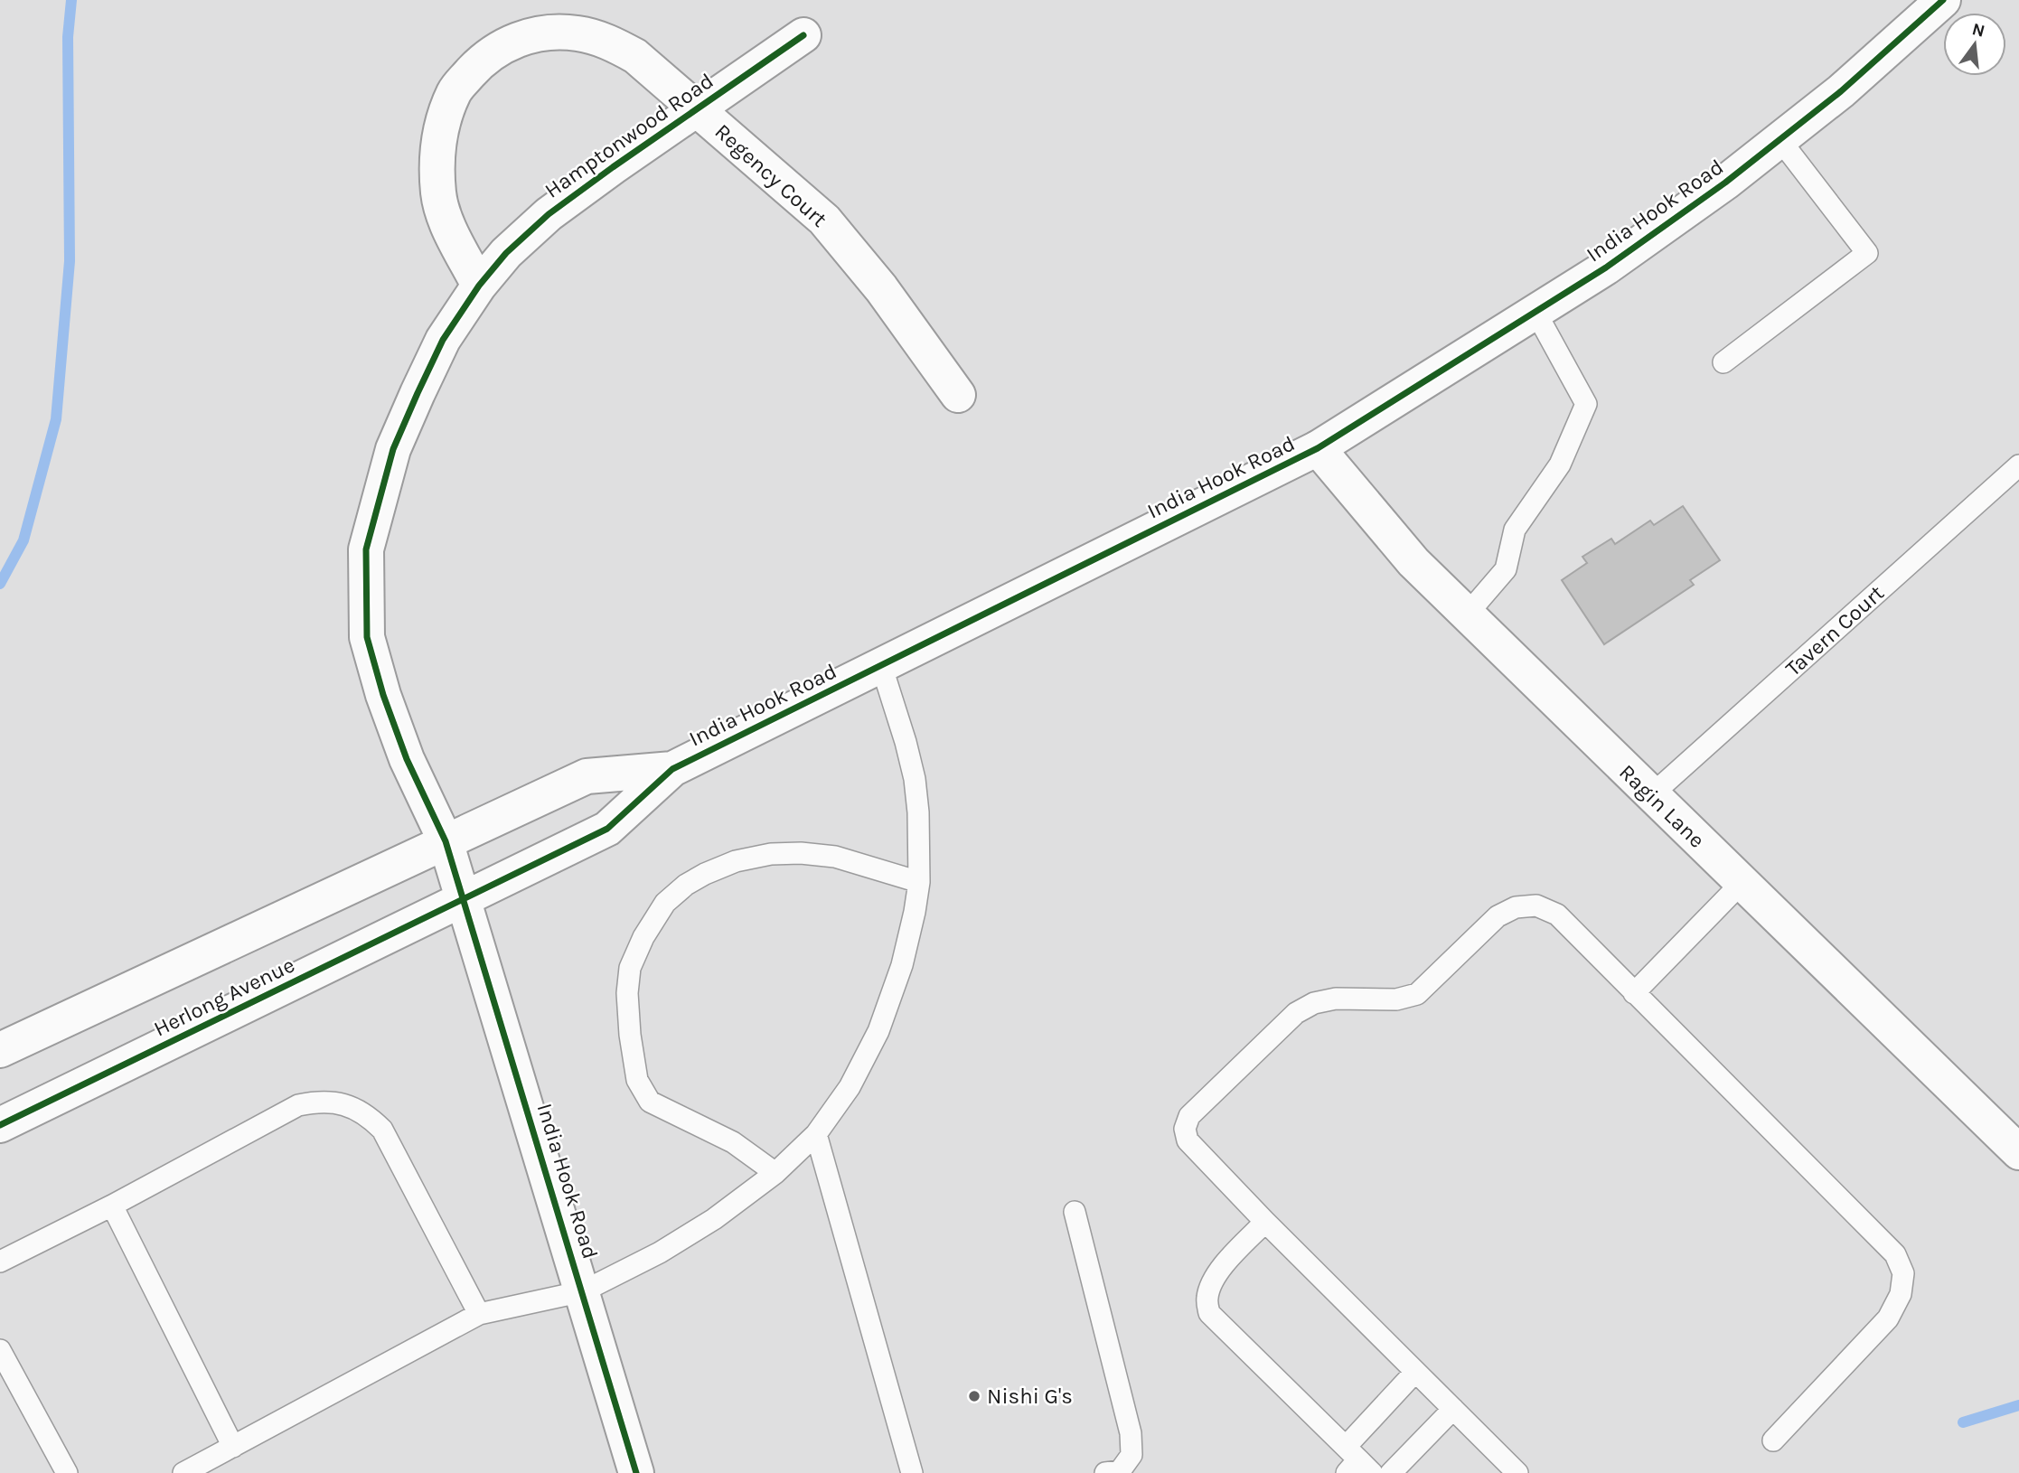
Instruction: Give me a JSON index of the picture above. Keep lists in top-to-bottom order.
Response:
{
  "streets": {
    "street": [
      "Hamptonwood Road",
      "Regency Court",
      "India Hook Road",
      "Ragin Lane",
      "Herlong Avenue"
    ],
    "lane": ["Tavern Court"]
  },
  "crossings": [
    ["Hamptonwood Road", "Regency Court"],
    ["Hamptonwood Road", "India Hook Road"],
    ["Hamptonwood Road", "Herlong Avenue"],
    ["India Hook Road", "Ragin Lane"],
    ["India Hook Road", "Herlong Avenue"],
    ["Tavern Court", "Ragin Lane"]
  ],
  "places": ["Nishi G's"],
  "north": "top"
}
